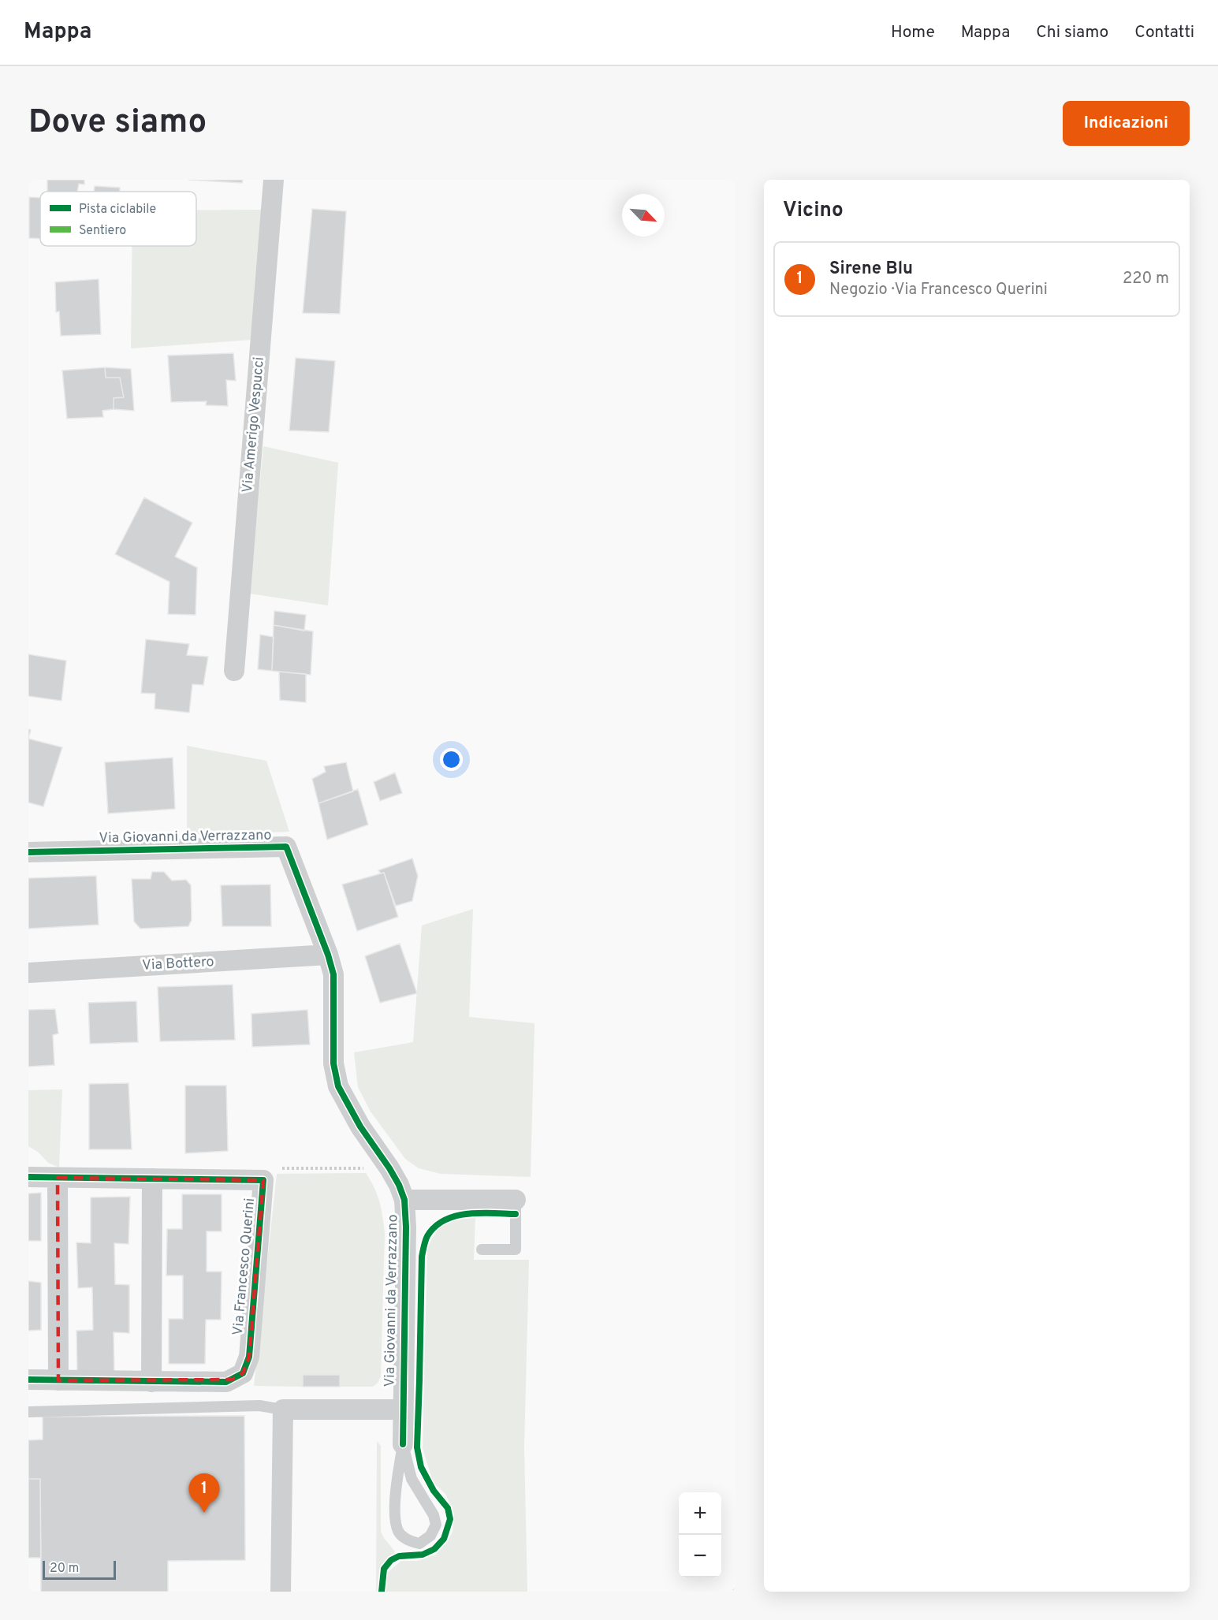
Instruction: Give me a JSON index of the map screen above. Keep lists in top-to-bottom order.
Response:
{
  "streets": {
    "street": [
      "Via Amerigo Vespucci",
      "Via Giovanni da Verrazzano",
      "Via Bottero",
      "Via Francesco Querini"
    ]
  },
  "crossings": [
    ["Via Giovanni da Verrazzano", "Via Bottero"]
  ],
  "legend": ["Pista ciclabile", "Sentiero"],
  "scale_bar": "20 m",
  "north": "bottom right",
  "page": {
    "header": "Mappa",
    "nav": [
      "Home",
      "Mappa",
      "Chi siamo",
      "Contatti"
    ],
    "buttons": "Indicazioni",
    "title": "Dove siamo",
    "heading": "Vicino",
    "list": [
      {
        "mark": "1",
        "name": "Sirene Blu",
        "note": "Negozio · Via Francesco Querini",
        "value": "220 m"
      }
    ],
    "pins": "1",
    "map_buttons": ["+", "−"],
    "scale": "20 m"
  }
}
